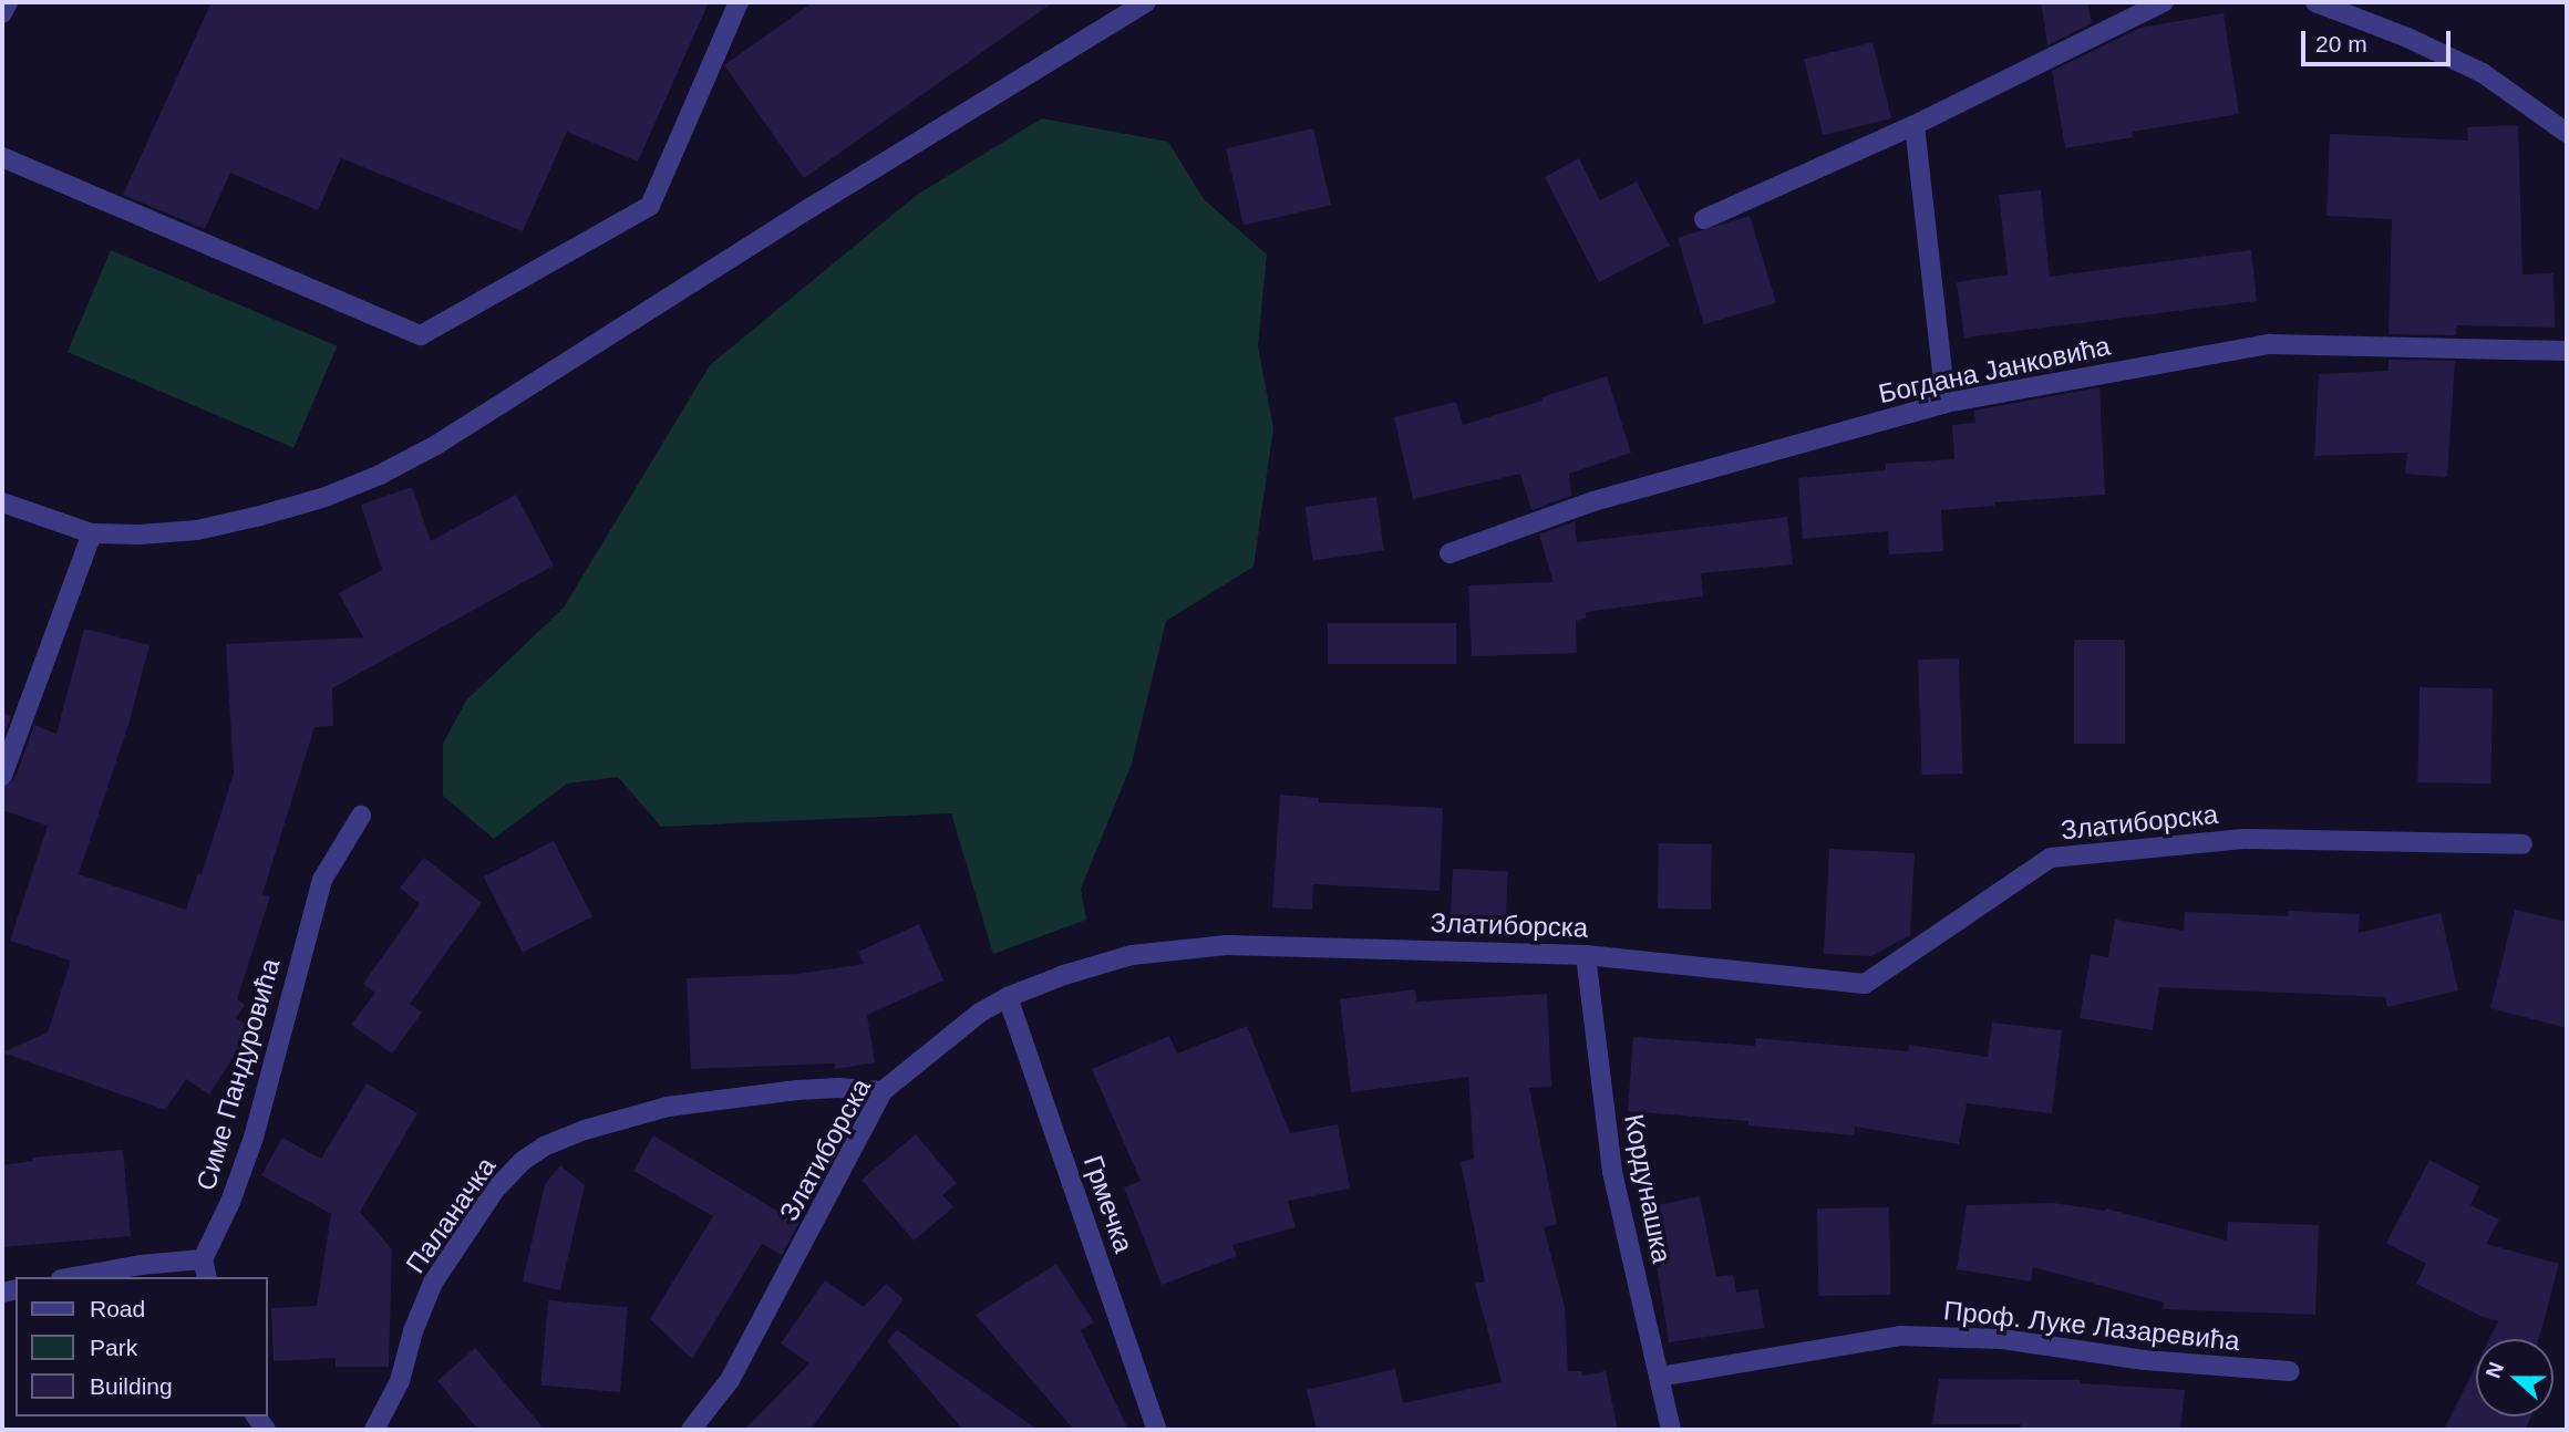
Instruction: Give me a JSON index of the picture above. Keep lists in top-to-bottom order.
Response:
{
  "streets": {
    "street": [
      "Богдана Јанковића",
      "Златиборска",
      "Симе Пандуровића",
      "Кордунашка",
      "Грмечка",
      "Паланачка",
      "Проф. Луке Лазаревића"
    ]
  },
  "crossings": [
    ["Златиборска", "Кордунашка"],
    ["Златиборска", "Грмечка"],
    ["Златиборска", "Паланачка"],
    ["Кордунашка", "Проф. Луке Лазаревића"]
  ],
  "legend": ["Road", "Park", "Building"],
  "scale_bar": "20 m",
  "north": "left"
}
